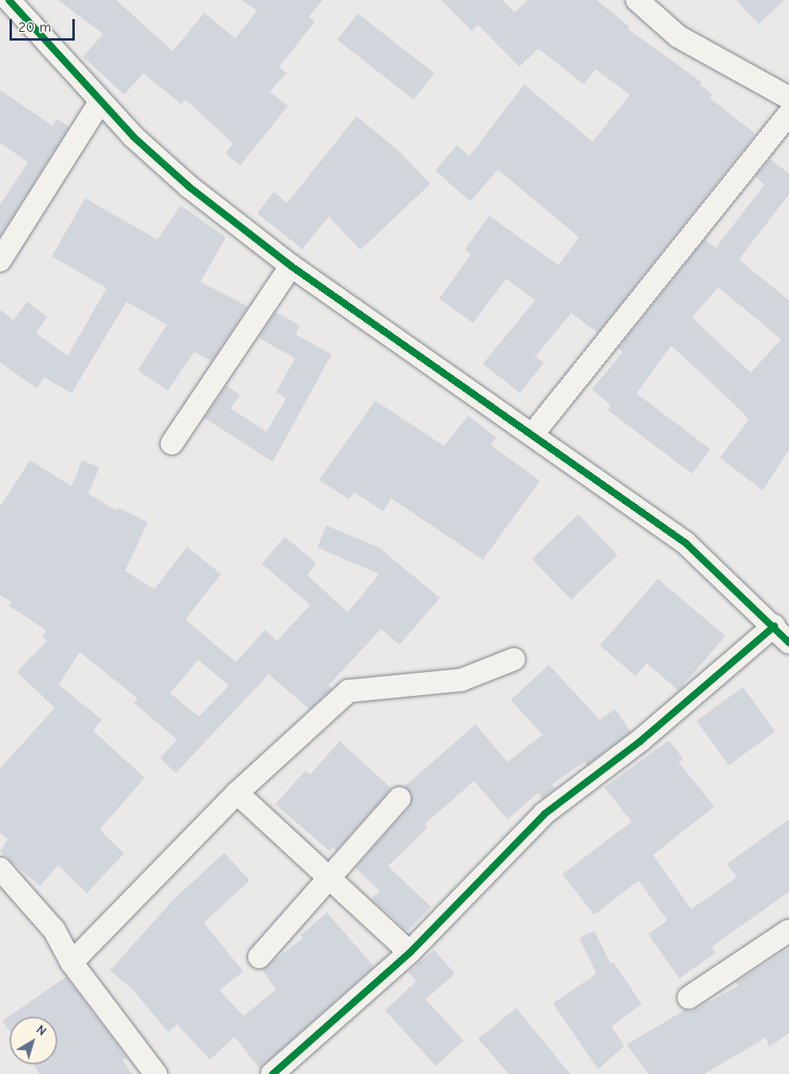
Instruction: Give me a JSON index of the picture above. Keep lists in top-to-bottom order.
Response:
{
  "scale_bar": "20 m",
  "north": "top right"
}
